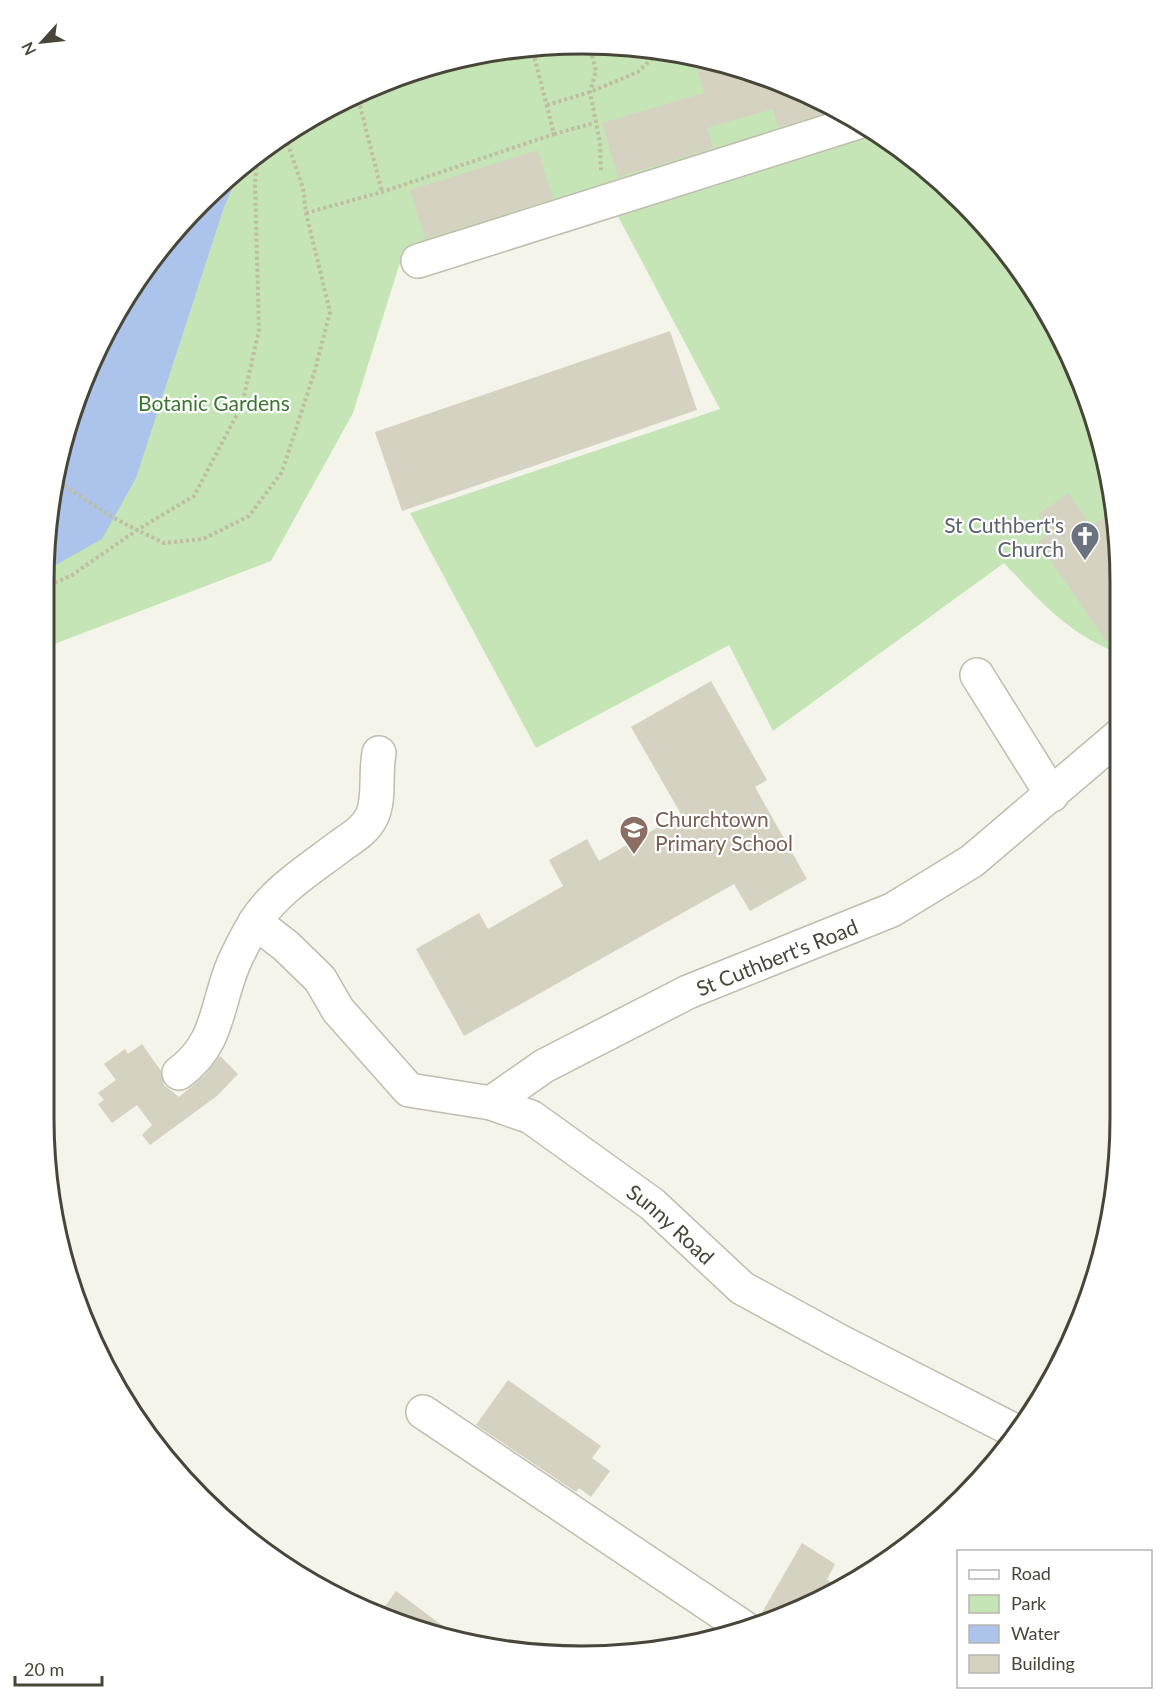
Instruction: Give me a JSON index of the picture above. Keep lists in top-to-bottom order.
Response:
{
  "streets": {
    "street": ["St Cuthbert's Road", "Sunny Road"]
  },
  "crossings": [
    ["St Cuthbert's Road", "Sunny Road"]
  ],
  "parks": ["Botanic Gardens"],
  "places": {
    "church": ["St Cuthbert's Church"],
    "school or university": ["Churchtown Primary School"]
  },
  "legend": [
    "Road",
    "Park",
    "Water",
    "Building"
  ],
  "scale_bar": "20 m",
  "north": "bottom left"
}
